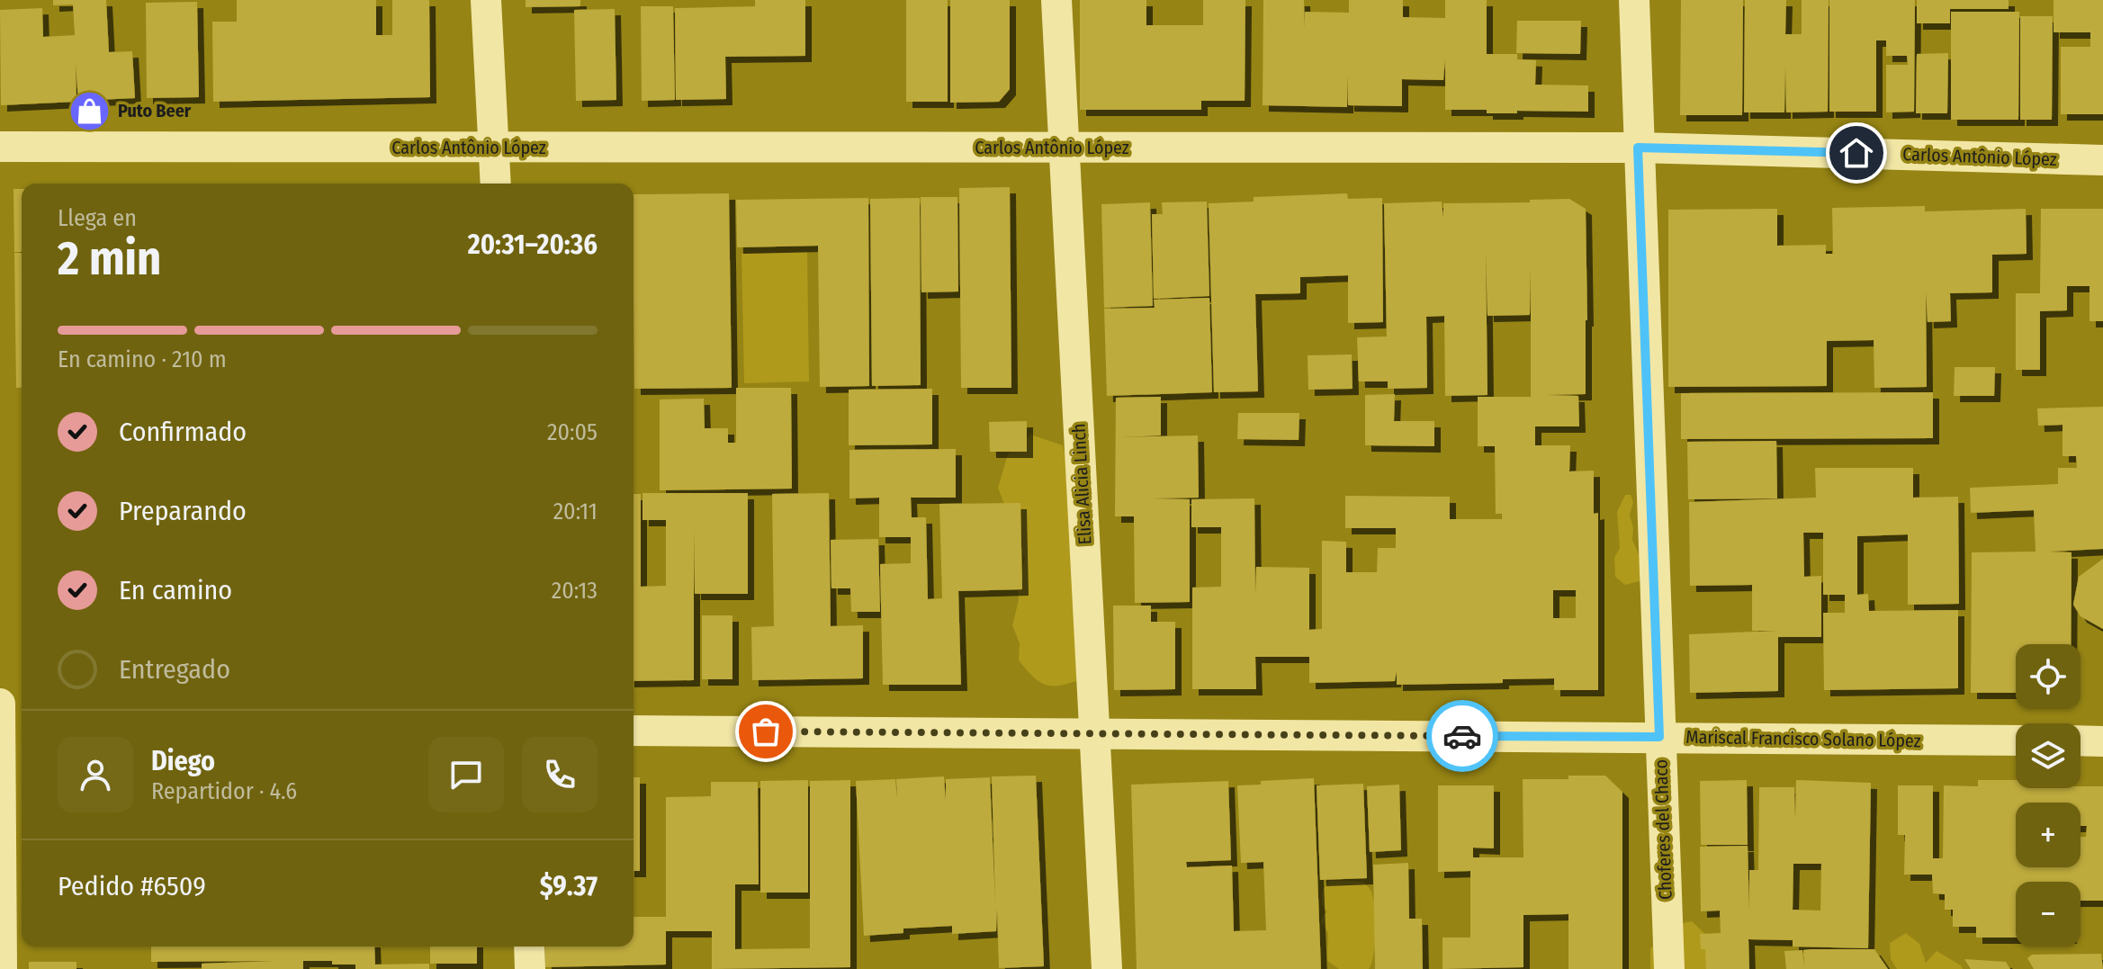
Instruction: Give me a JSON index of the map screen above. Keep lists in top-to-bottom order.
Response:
{
  "streets": {
    "street": [
      "Carlos Antônio López",
      "Elisa Alicia Linch",
      "Mariscal Francisco Solano López",
      "Choferes del Chaco"
    ]
  },
  "crossings": [
    ["Carlos Antônio López", "Elisa Alicia Linch"],
    ["Carlos Antônio López", "Choferes del Chaco"],
    ["Elisa Alicia Linch", "Mariscal Francisco Solano López"],
    ["Mariscal Francisco Solano López", "Choferes del Chaco"]
  ],
  "places": {
    "shop": ["Puto Beer"]
  },
  "page": {
    "heading": ["2 min", "Llega en", "20:31–20:36"],
    "panel": [
      "Diego",
      "Repartidor · 4.6",
      "Pedido #6509",
      "$9.37"
    ],
    "bar": "En camino · 210 m",
    "list": [
      ["Confirmado", "20:05"],
      ["Preparando", "20:11"],
      ["En camino", "20:13"],
      "Entregado"
    ],
    "map_buttons": ["+", "−"]
  }
}
